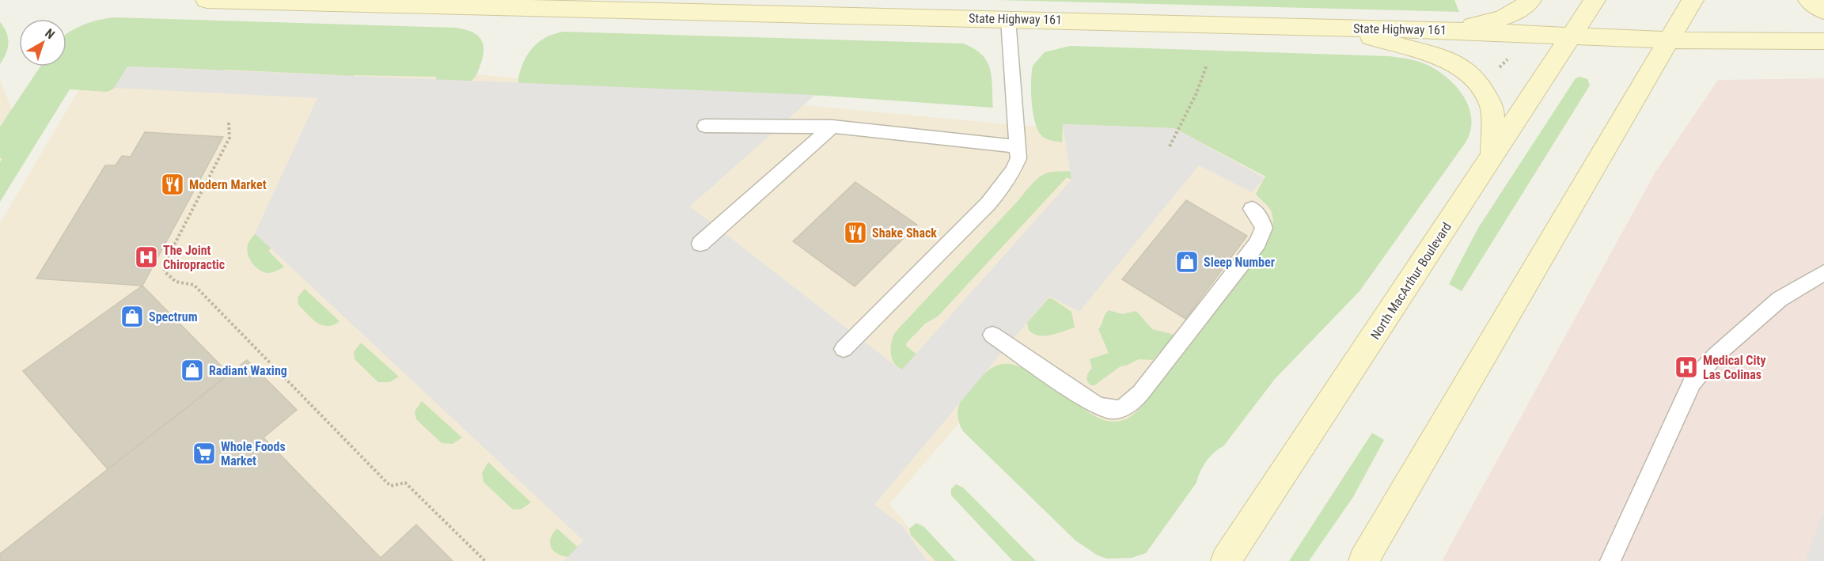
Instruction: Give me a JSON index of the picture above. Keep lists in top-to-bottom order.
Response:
{
  "streets": {
    "main road": ["State Highway 161", "North MacArthur Boulevard"]
  },
  "crossings": [
    ["State Highway 161", "North MacArthur Boulevard"]
  ],
  "places": {
    "restaurant": ["Modern Market", "Shake Shack"],
    "hospital": ["The Joint Chiropractic", "Medical City Las Colinas"],
    "shop": ["Sleep Number", "Spectrum", "Radiant Waxing"],
    "supermarket": ["Whole Foods Market"]
  },
  "north": "top right"
}
